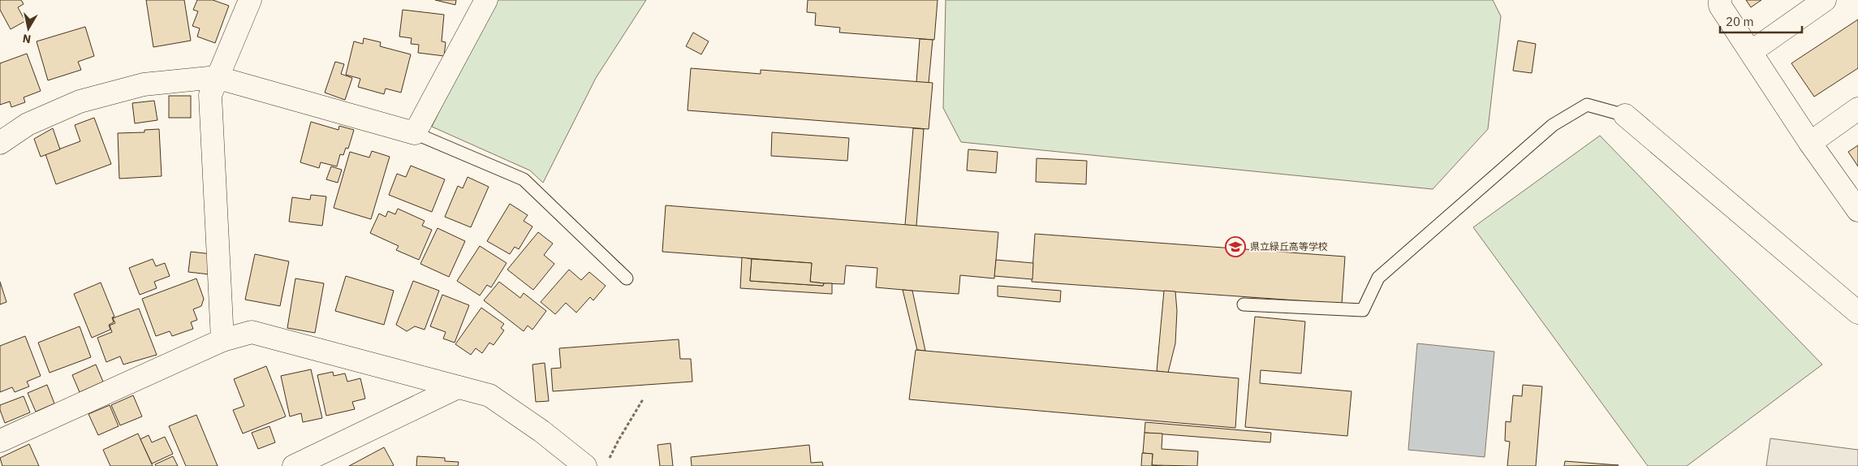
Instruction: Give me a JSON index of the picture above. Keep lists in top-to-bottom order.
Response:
{
  "places": {
    "school or university": ["県立緑丘高等学校"]
  },
  "scale_bar": "20 m",
  "north": "bottom"
}
